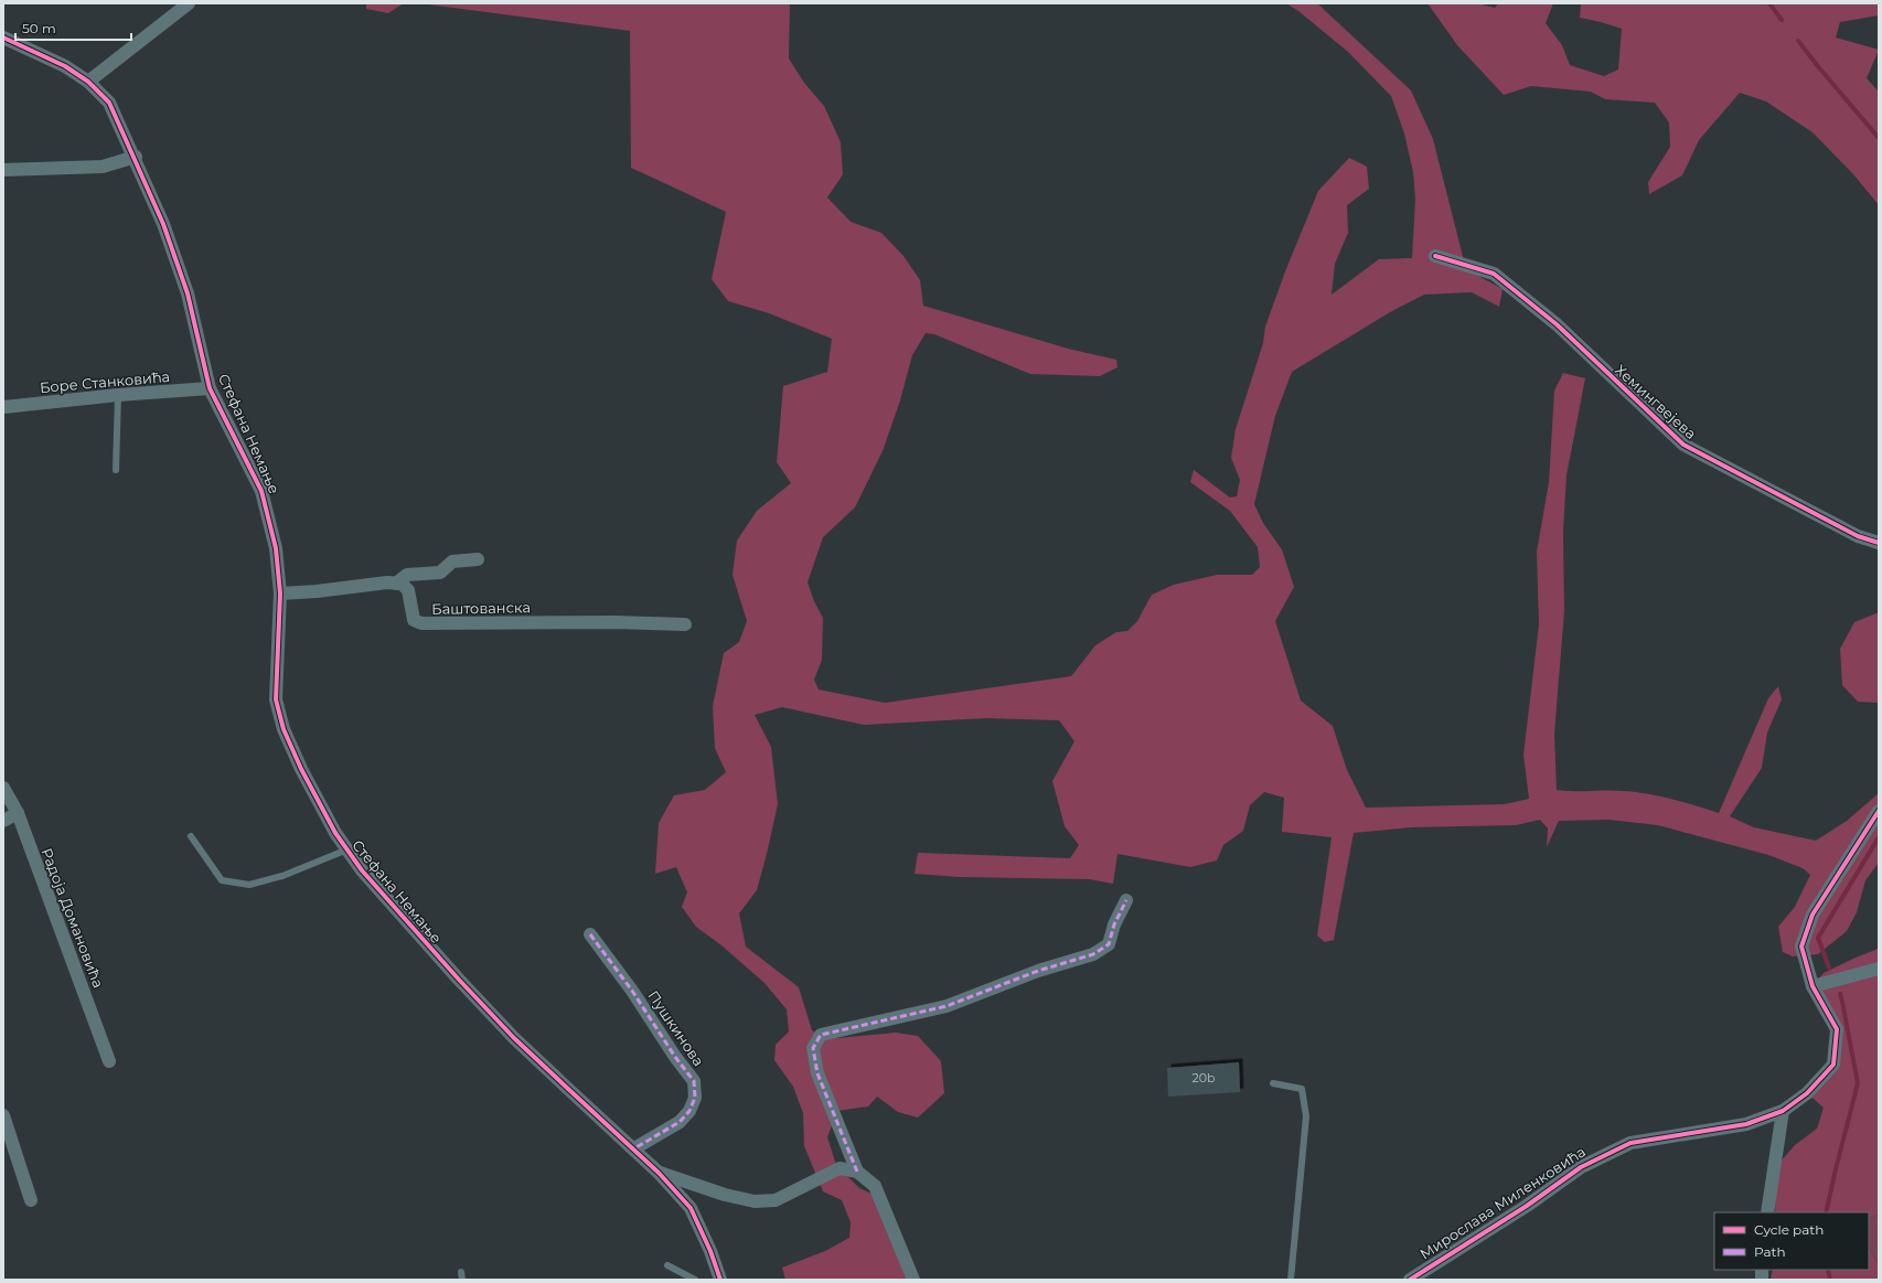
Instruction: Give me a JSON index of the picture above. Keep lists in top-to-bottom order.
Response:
{
  "streets": {
    "street": [
      "Боре Станковића",
      "Хемингвејева",
      "Стефана Немање",
      "Баштованска",
      "Радоја Домановића",
      "Пушкинова",
      "Мирослава Миленковића"
    ]
  },
  "crossings": [
    ["Боре Станковића", "Стефана Немање"],
    ["Стефана Немање", "Пушкинова"]
  ],
  "house_numbers": ["20b"],
  "legend": ["Cycle path", "Path"],
  "scale_bar": "50 m"
}
